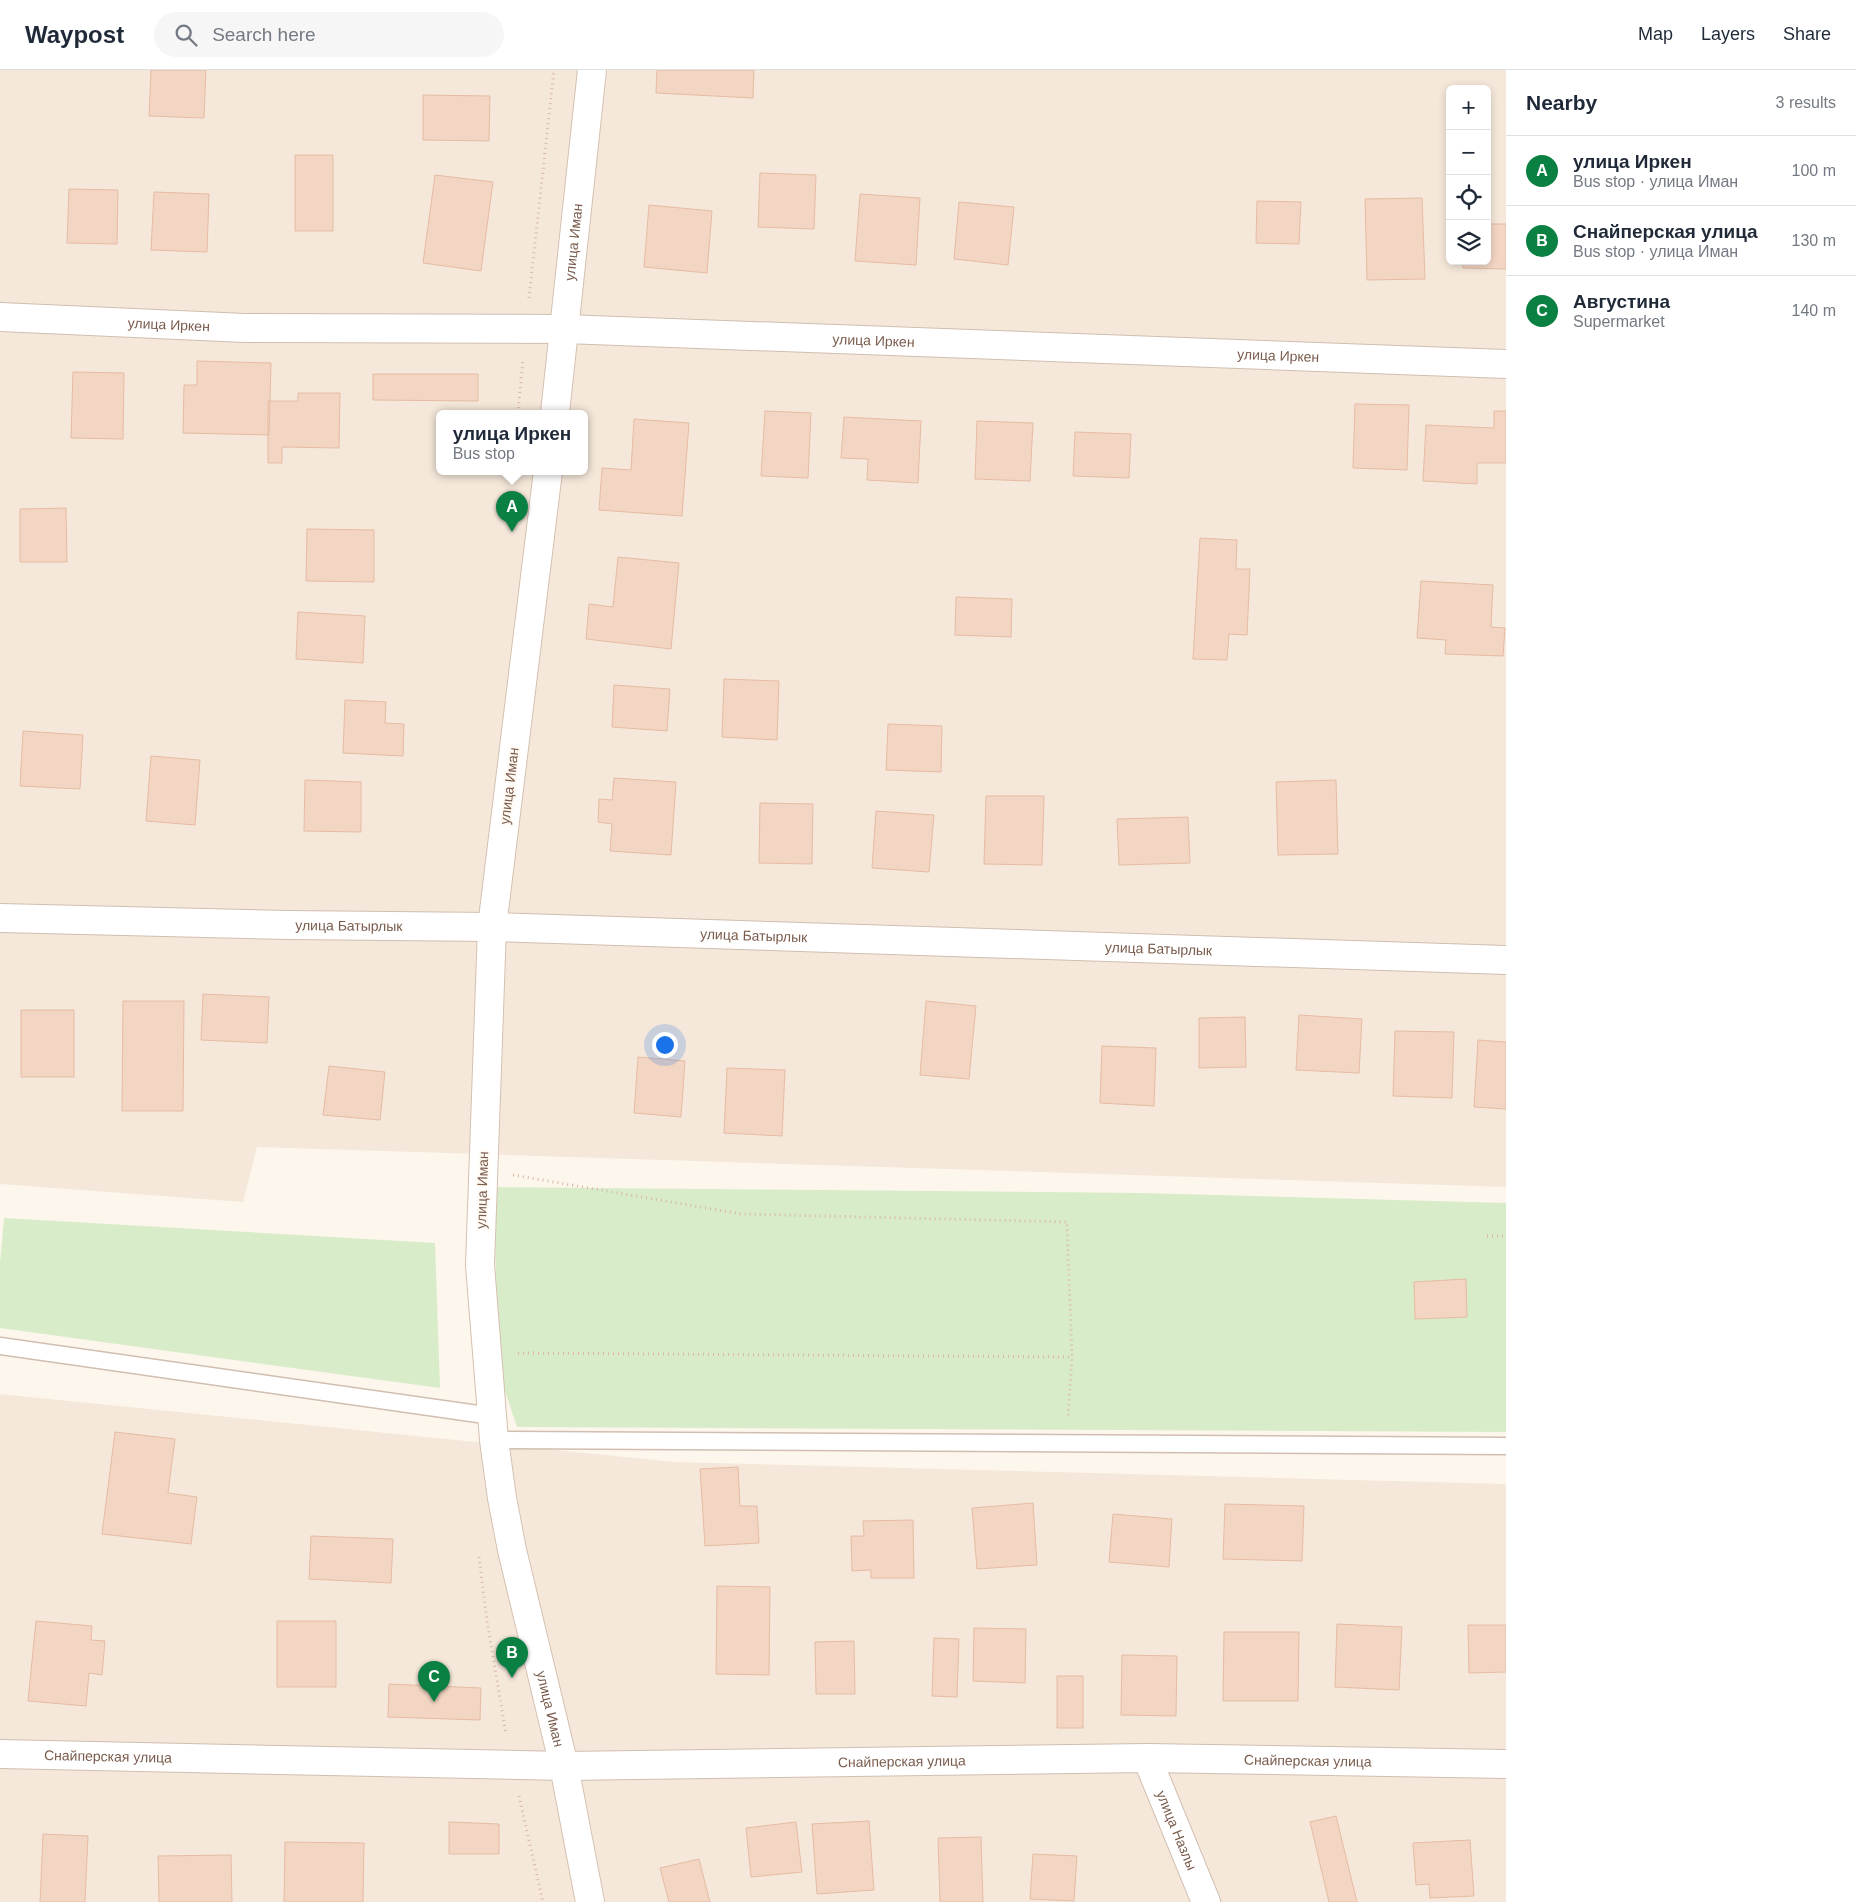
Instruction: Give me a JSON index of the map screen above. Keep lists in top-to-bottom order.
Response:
{
  "streets": {
    "street": [
      "улица Иман",
      "улица Иркен",
      "улица Батырлык",
      "Снайперская улица",
      "улица Назлы"
    ]
  },
  "crossings": [
    ["улица Иман", "улица Иркен"],
    ["улица Иман", "улица Батырлык"],
    ["улица Иман", "Снайперская улица"],
    ["Снайперская улица", "улица Назлы"]
  ],
  "page": {
    "header": "Waypost",
    "search": "Search here",
    "nav": ["Map", "Layers", "Share"],
    "heading": ["Nearby", "3 results"],
    "map_buttons": ["+", "−"],
    "list": [
      {
        "mark": "A",
        "name": "улица Иркен",
        "note": "Bus stop · улица Иман",
        "value": "100 m"
      },
      {
        "mark": "B",
        "name": "Снайперская улица",
        "note": "Bus stop · улица Иман",
        "value": "130 m"
      },
      {
        "mark": "C",
        "name": "Августина",
        "note": "Supermarket",
        "value": "140 m"
      }
    ],
    "popup": ["улица Иркен", "Bus stop"],
    "pins": ["A", "B", "C"]
  }
}
